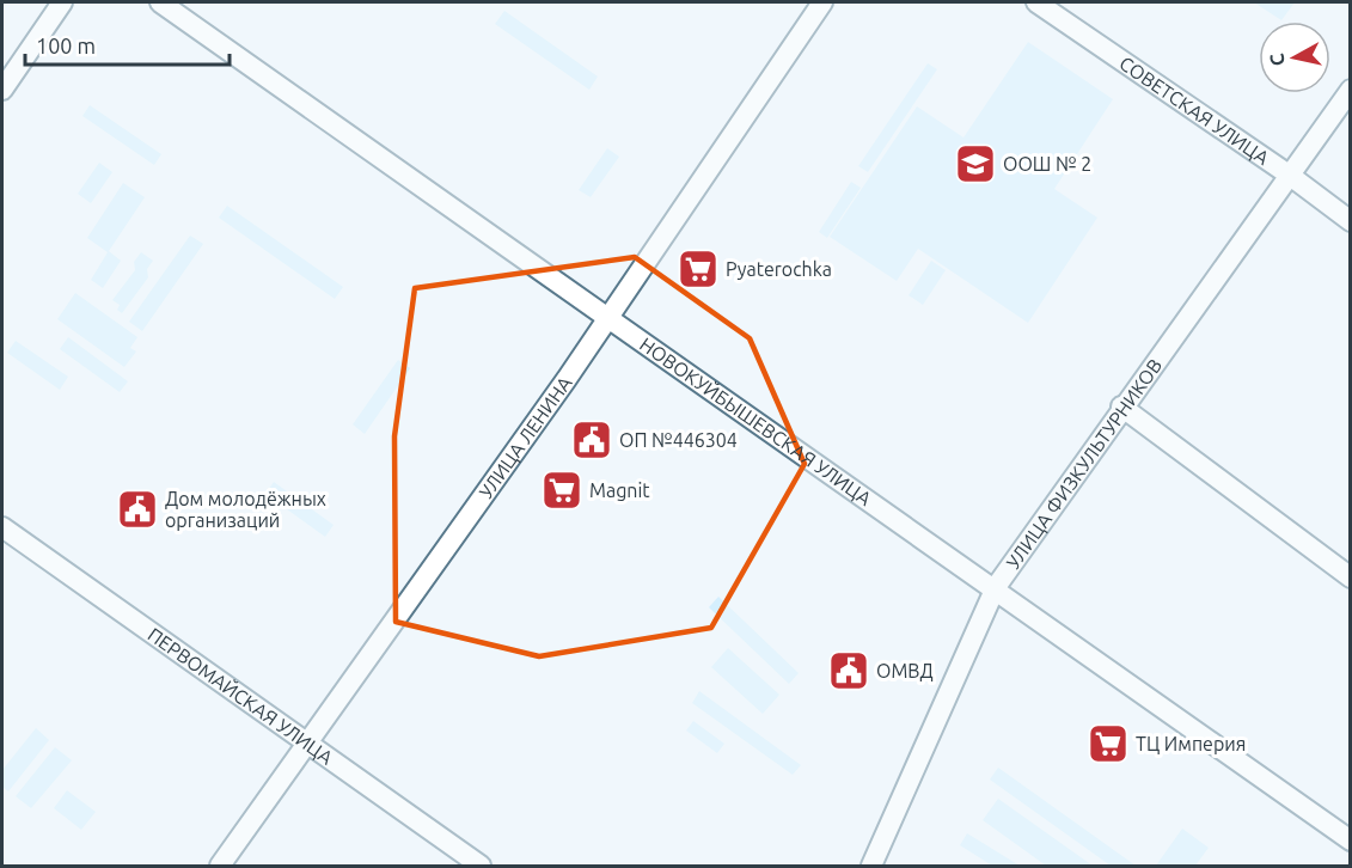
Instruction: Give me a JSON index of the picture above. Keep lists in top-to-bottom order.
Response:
{
  "streets": {
    "street": [
      "СОВЕТСКАЯ УЛИЦА",
      "НОВОКУЙБЫШЕВСКАЯ УЛИЦА",
      "УЛИЦА ЛЕНИНА",
      "УЛИЦА ФИЗКУЛЬТУРНИКОВ",
      "ПЕРВОМАЙСКАЯ УЛИЦА"
    ]
  },
  "crossings": [
    ["СОВЕТСКАЯ УЛИЦА", "УЛИЦА ФИЗКУЛЬТУРНИКОВ"],
    ["НОВОКУЙБЫШЕВСКАЯ УЛИЦА", "УЛИЦА ЛЕНИНА"],
    ["НОВОКУЙБЫШЕВСКАЯ УЛИЦА", "УЛИЦА ФИЗКУЛЬТУРНИКОВ"],
    ["УЛИЦА ЛЕНИНА", "ПЕРВОМАЙСКАЯ УЛИЦА"]
  ],
  "places": {
    "school or university": ["ООШ № 2"],
    "supermarket": ["Pyaterochka", "Magnit", "ТЦ Империя"],
    "public building": ["ОП №446304", "Дом молодёжных организаций", "ОМВД"]
  },
  "scale_bar": "100 m",
  "north": "left"
}
